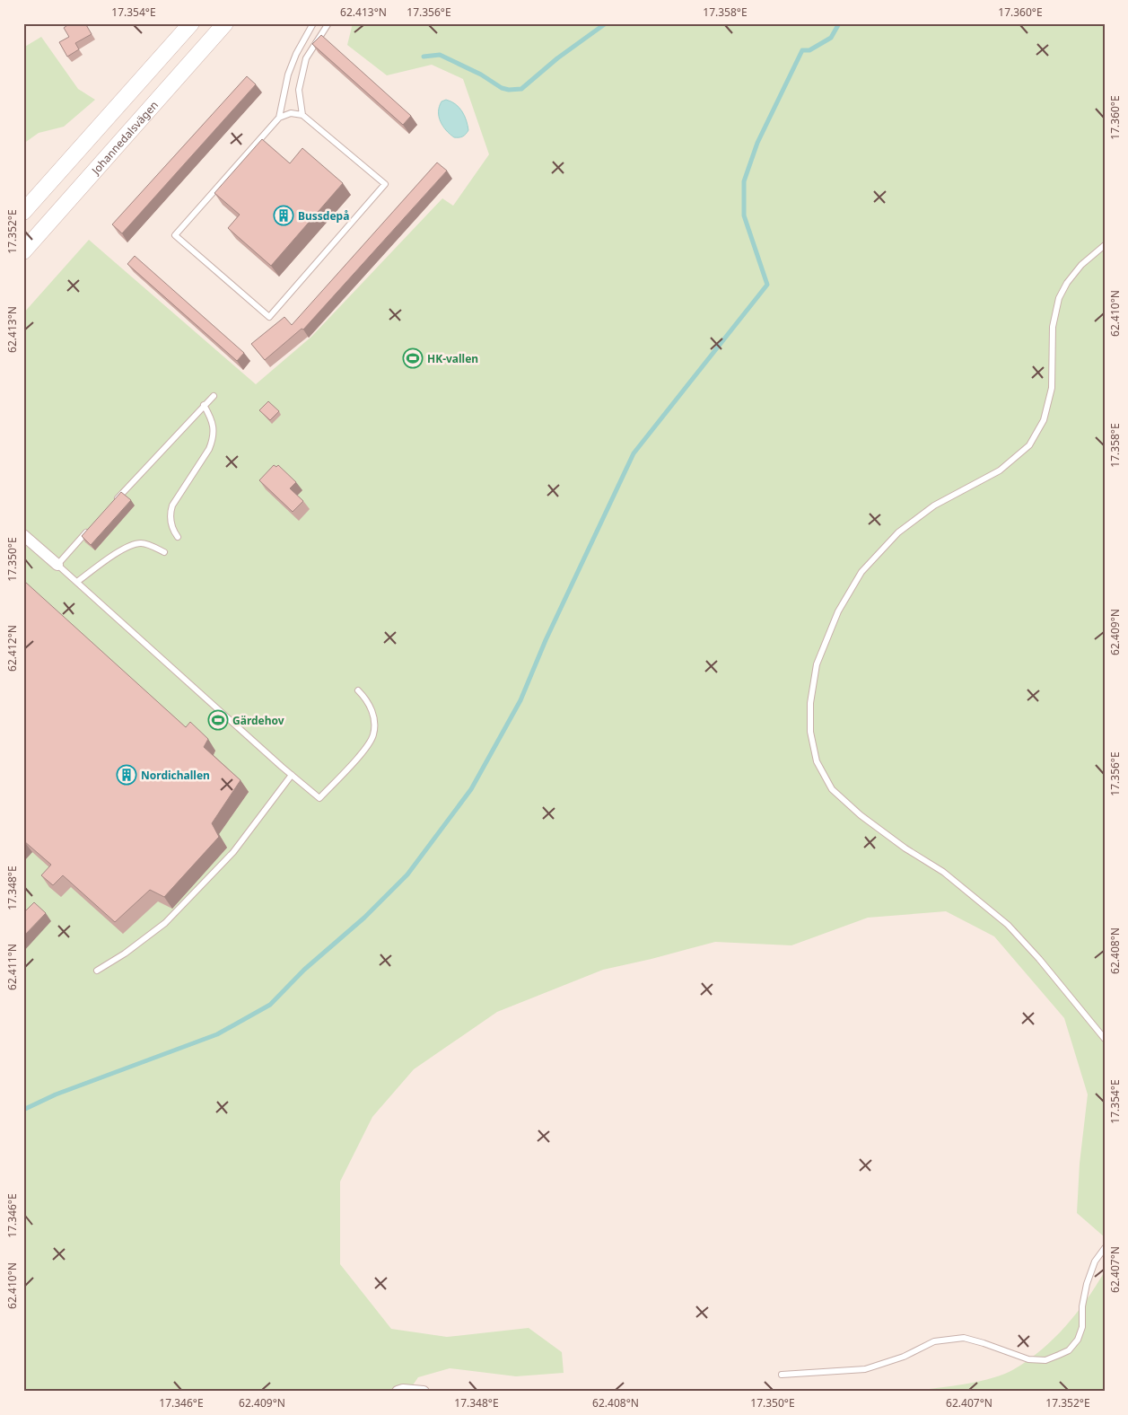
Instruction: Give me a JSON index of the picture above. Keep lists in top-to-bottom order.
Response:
{
  "streets": {
    "main road": ["Johannedalsvägen"]
  },
  "places": {
    "building": ["Bussdepå", "Nordichallen"],
    "sports": ["HK-vallen", "Gärdehov"]
  },
  "coordinates": [
    "17.354°E",
    "62.413°N",
    "17.356°E",
    "17.358°E",
    "17.360°E",
    "17.352°E",
    "62.410°N",
    "17.350°E",
    "62.409°N",
    "62.412°N",
    "17.348°E",
    "62.408°N",
    "62.411°N",
    "17.346°E",
    "62.407°N"
  ]
}
